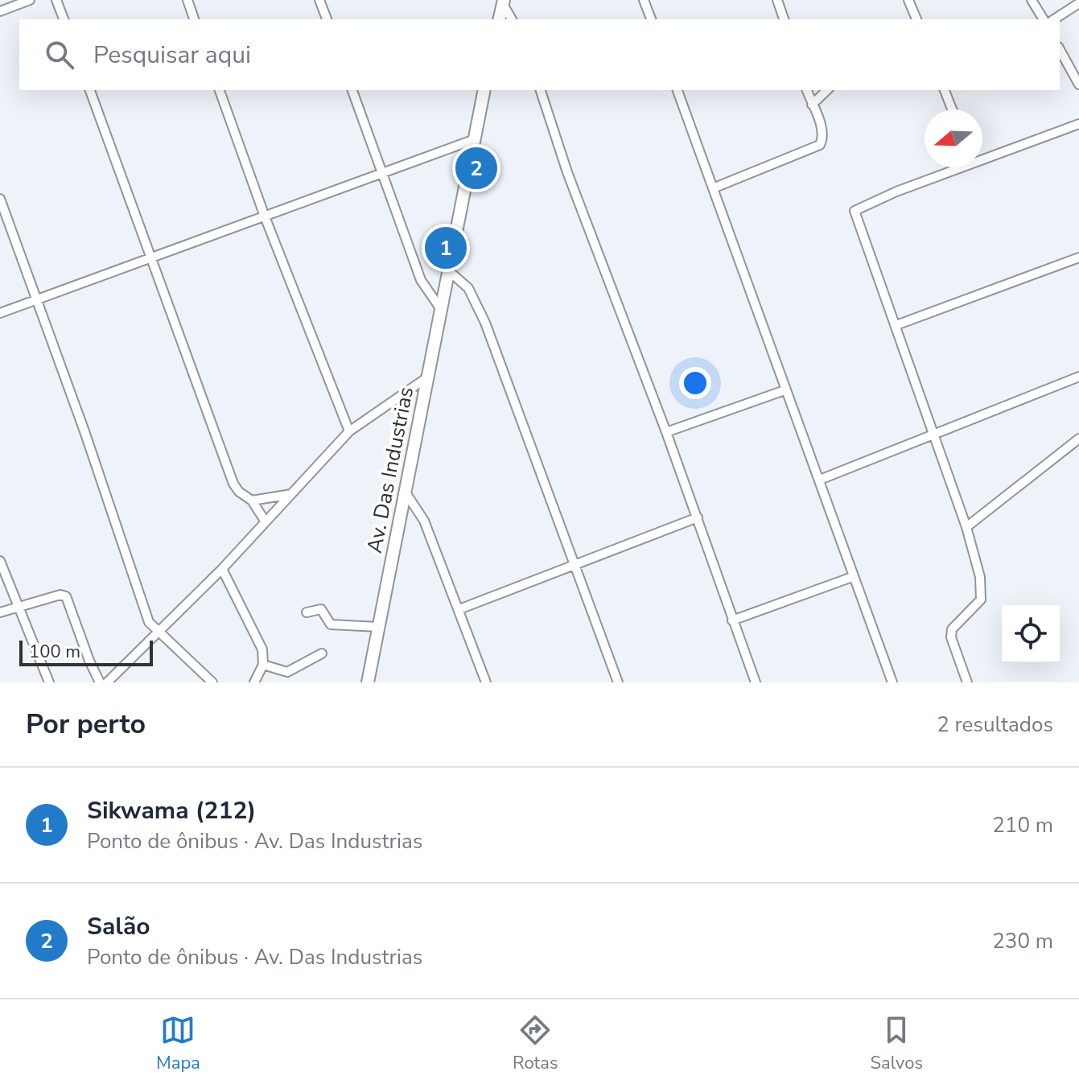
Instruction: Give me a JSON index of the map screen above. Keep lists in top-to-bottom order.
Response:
{
  "streets": {
    "main road": ["Av. Das Industrias"]
  },
  "scale_bar": "100 m",
  "north": "left",
  "page": {
    "search": "Pesquisar aqui",
    "pins": ["2", "1"],
    "scale": "100 m",
    "heading": ["Por perto", "2 resultados"],
    "list": [
      {
        "mark": "1",
        "name": "Sikwama (212)",
        "note": "Ponto de ônibus · Av. Das Industrias",
        "value": "210 m"
      },
      {
        "mark": "2",
        "name": "Salão",
        "note": "Ponto de ônibus · Av. Das Industrias",
        "value": "230 m"
      }
    ],
    "nav": ["Mapa", "Rotas", "Salvos"]
  }
}
